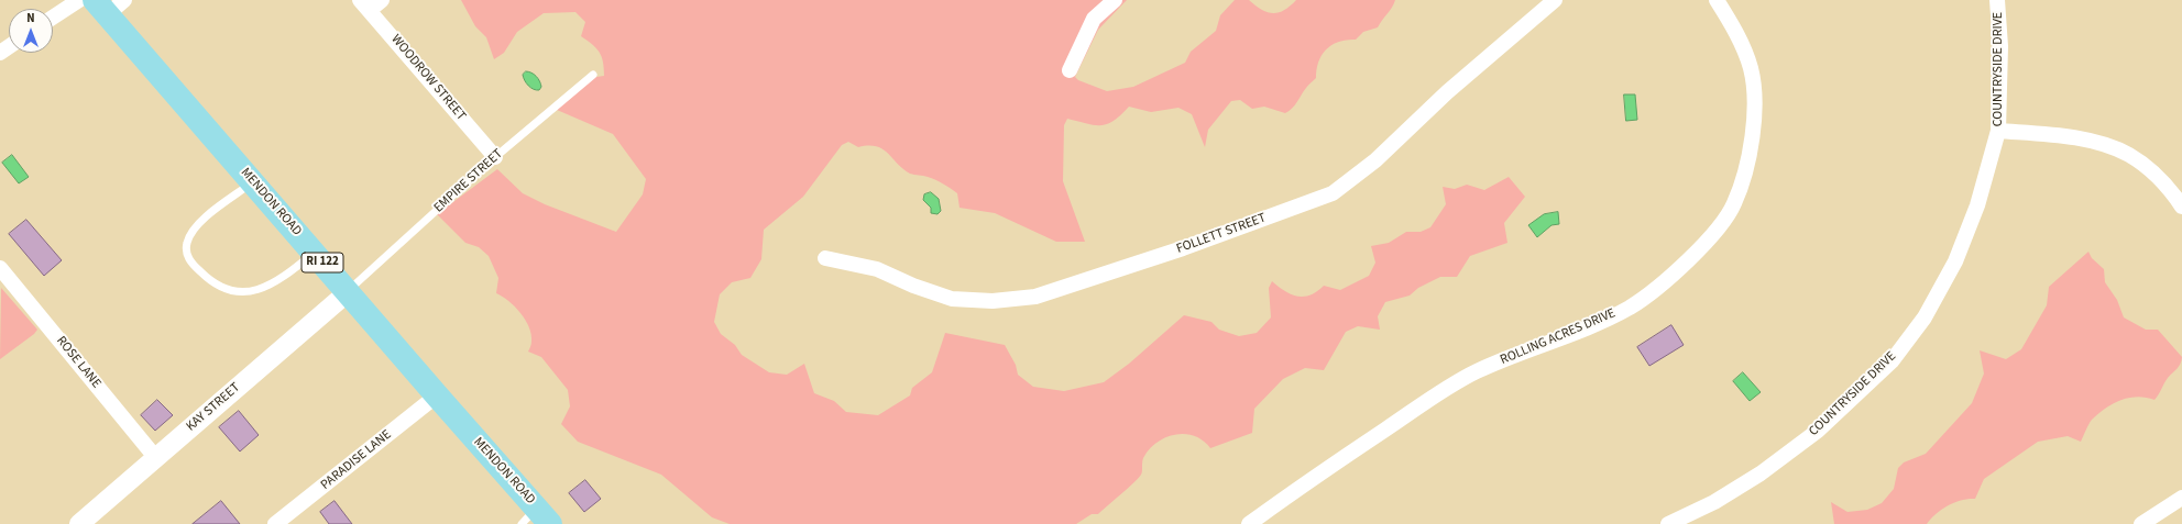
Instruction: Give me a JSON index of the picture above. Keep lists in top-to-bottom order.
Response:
{
  "streets": {
    "main road": ["MENDON ROAD", "RI 122"],
    "street": [
      "COUNTRYSIDE DRIVE",
      "WOODROW STREET",
      "FOLLETT STREET",
      "ROLLING ACRES DRIVE",
      "ROSE LANE",
      "KAY STREET",
      "PARADISE LANE"
    ],
    "lane": ["EMPIRE STREET"]
  },
  "crossings": [
    ["WOODROW STREET", "EMPIRE STREET"],
    ["EMPIRE STREET", "MENDON ROAD"],
    ["EMPIRE STREET", "KAY STREET"],
    ["MENDON ROAD", "KAY STREET"],
    ["MENDON ROAD", "PARADISE LANE"],
    ["ROSE LANE", "KAY STREET"]
  ],
  "north": "top"
}
